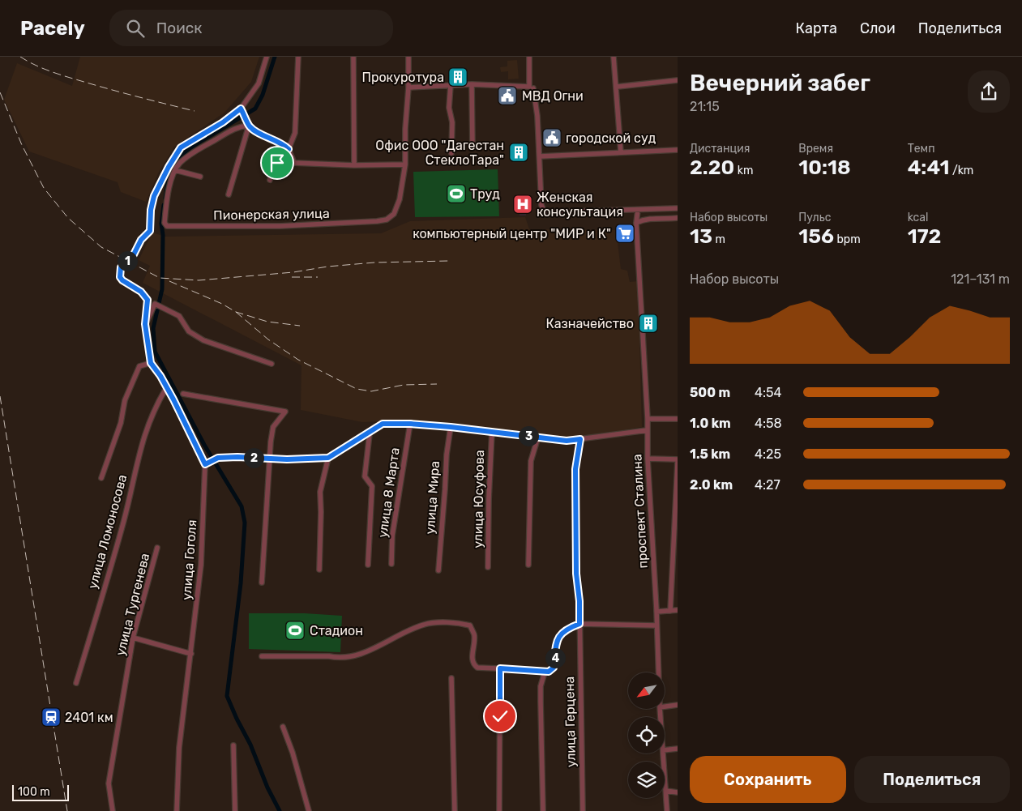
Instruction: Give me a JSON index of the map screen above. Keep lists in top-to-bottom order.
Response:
{
  "streets": {
    "street": [
      "Пионерская улица",
      "улица 8 Марта",
      "улица Мира",
      "улица Юсуфова",
      "проспект Сталина",
      "улица Ломоносова",
      "улица Гоголя",
      "улица Тургенева",
      "улица Герцена"
    ]
  },
  "crossings": [
    ["улица Ломоносова", "улица Гоголя"]
  ],
  "places": {
    "building": ["Прокуротура", "Офис ООО \"Дагестан СтеклоТара\"", "Казначейство"],
    "public building": ["МВД Огни", "городской суд"],
    "sports": ["Труд", "Стадион"],
    "hospital": ["Женская консультация"],
    "supermarket": ["компьютерный центр \"МИР и К\""],
    "station": ["2401 км"]
  },
  "scale_bar": "100 m",
  "north": "bottom left",
  "page": {
    "header": "Pacely",
    "search": "Поиск",
    "nav": ["Карта", "Слои", "Поделиться"],
    "heading": ["Вечерний забег", "21:15"],
    "stats": [
      ["Дистанция", "2.20 km"],
      ["Время", "10:18"],
      ["Темп", "4:41 /km"],
      ["Набор высоты", "13 m"],
      ["Пульс", "156 bpm"],
      ["kcal", "172"]
    ],
    "pins": [
      "1",
      "3",
      "2",
      "4"
    ],
    "chart": ["Набор высоты", "121–131 m"],
    "list": [
      {
        "name": "500 m",
        "note": "4:54"
      },
      {
        "name": "1.0 km",
        "note": "4:58"
      },
      {
        "name": "1.5 km",
        "note": "4:25"
      },
      {
        "name": "2.0 km",
        "note": "4:27"
      }
    ],
    "buttons": ["Сохранить", "Поделиться"],
    "scale": "100 m"
  }
}
